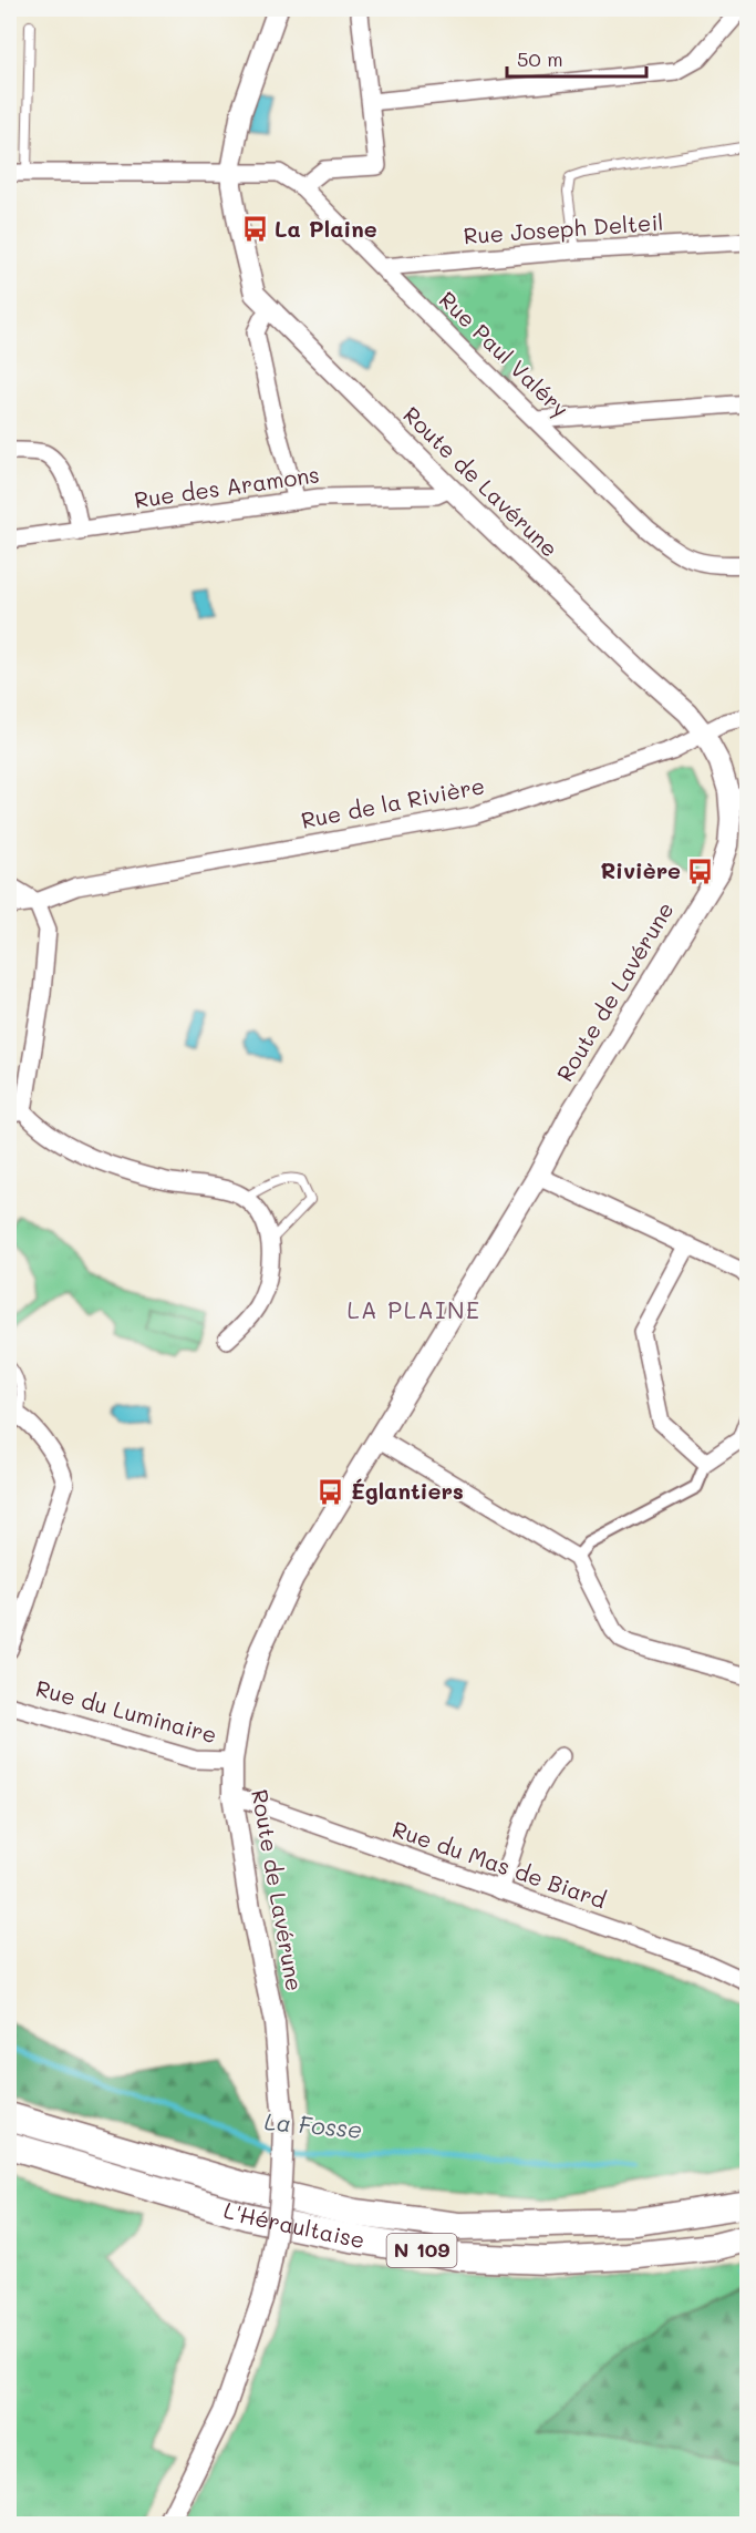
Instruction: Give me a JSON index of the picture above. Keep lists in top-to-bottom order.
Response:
{
  "streets": {
    "highway": ["L'Héraultaise", "N 109"],
    "street": [
      "Rue Joseph Delteil",
      "Rue Paul Valéry",
      "Route de Lavérune",
      "Rue des Aramons",
      "Rue de la Rivière",
      "Rue du Luminaire",
      "Rue du Mas de Biard"
    ]
  },
  "crossings": [
    ["Rue Joseph Delteil", "Rue Paul Valéry"],
    ["Rue Paul Valéry", "Route de Lavérune"],
    ["Route de Lavérune", "Rue des Aramons"],
    ["Route de Lavérune", "Rue de la Rivière"],
    ["Route de Lavérune", "Rue du Luminaire"],
    ["Route de Lavérune", "Rue du Mas de Biard"]
  ],
  "districts": ["LA PLAINE"],
  "water": ["La Fosse"],
  "places": {
    "bus stop": ["La Plaine", "Rivière", "Églantiers"]
  },
  "scale_bar": "50 m"
}
